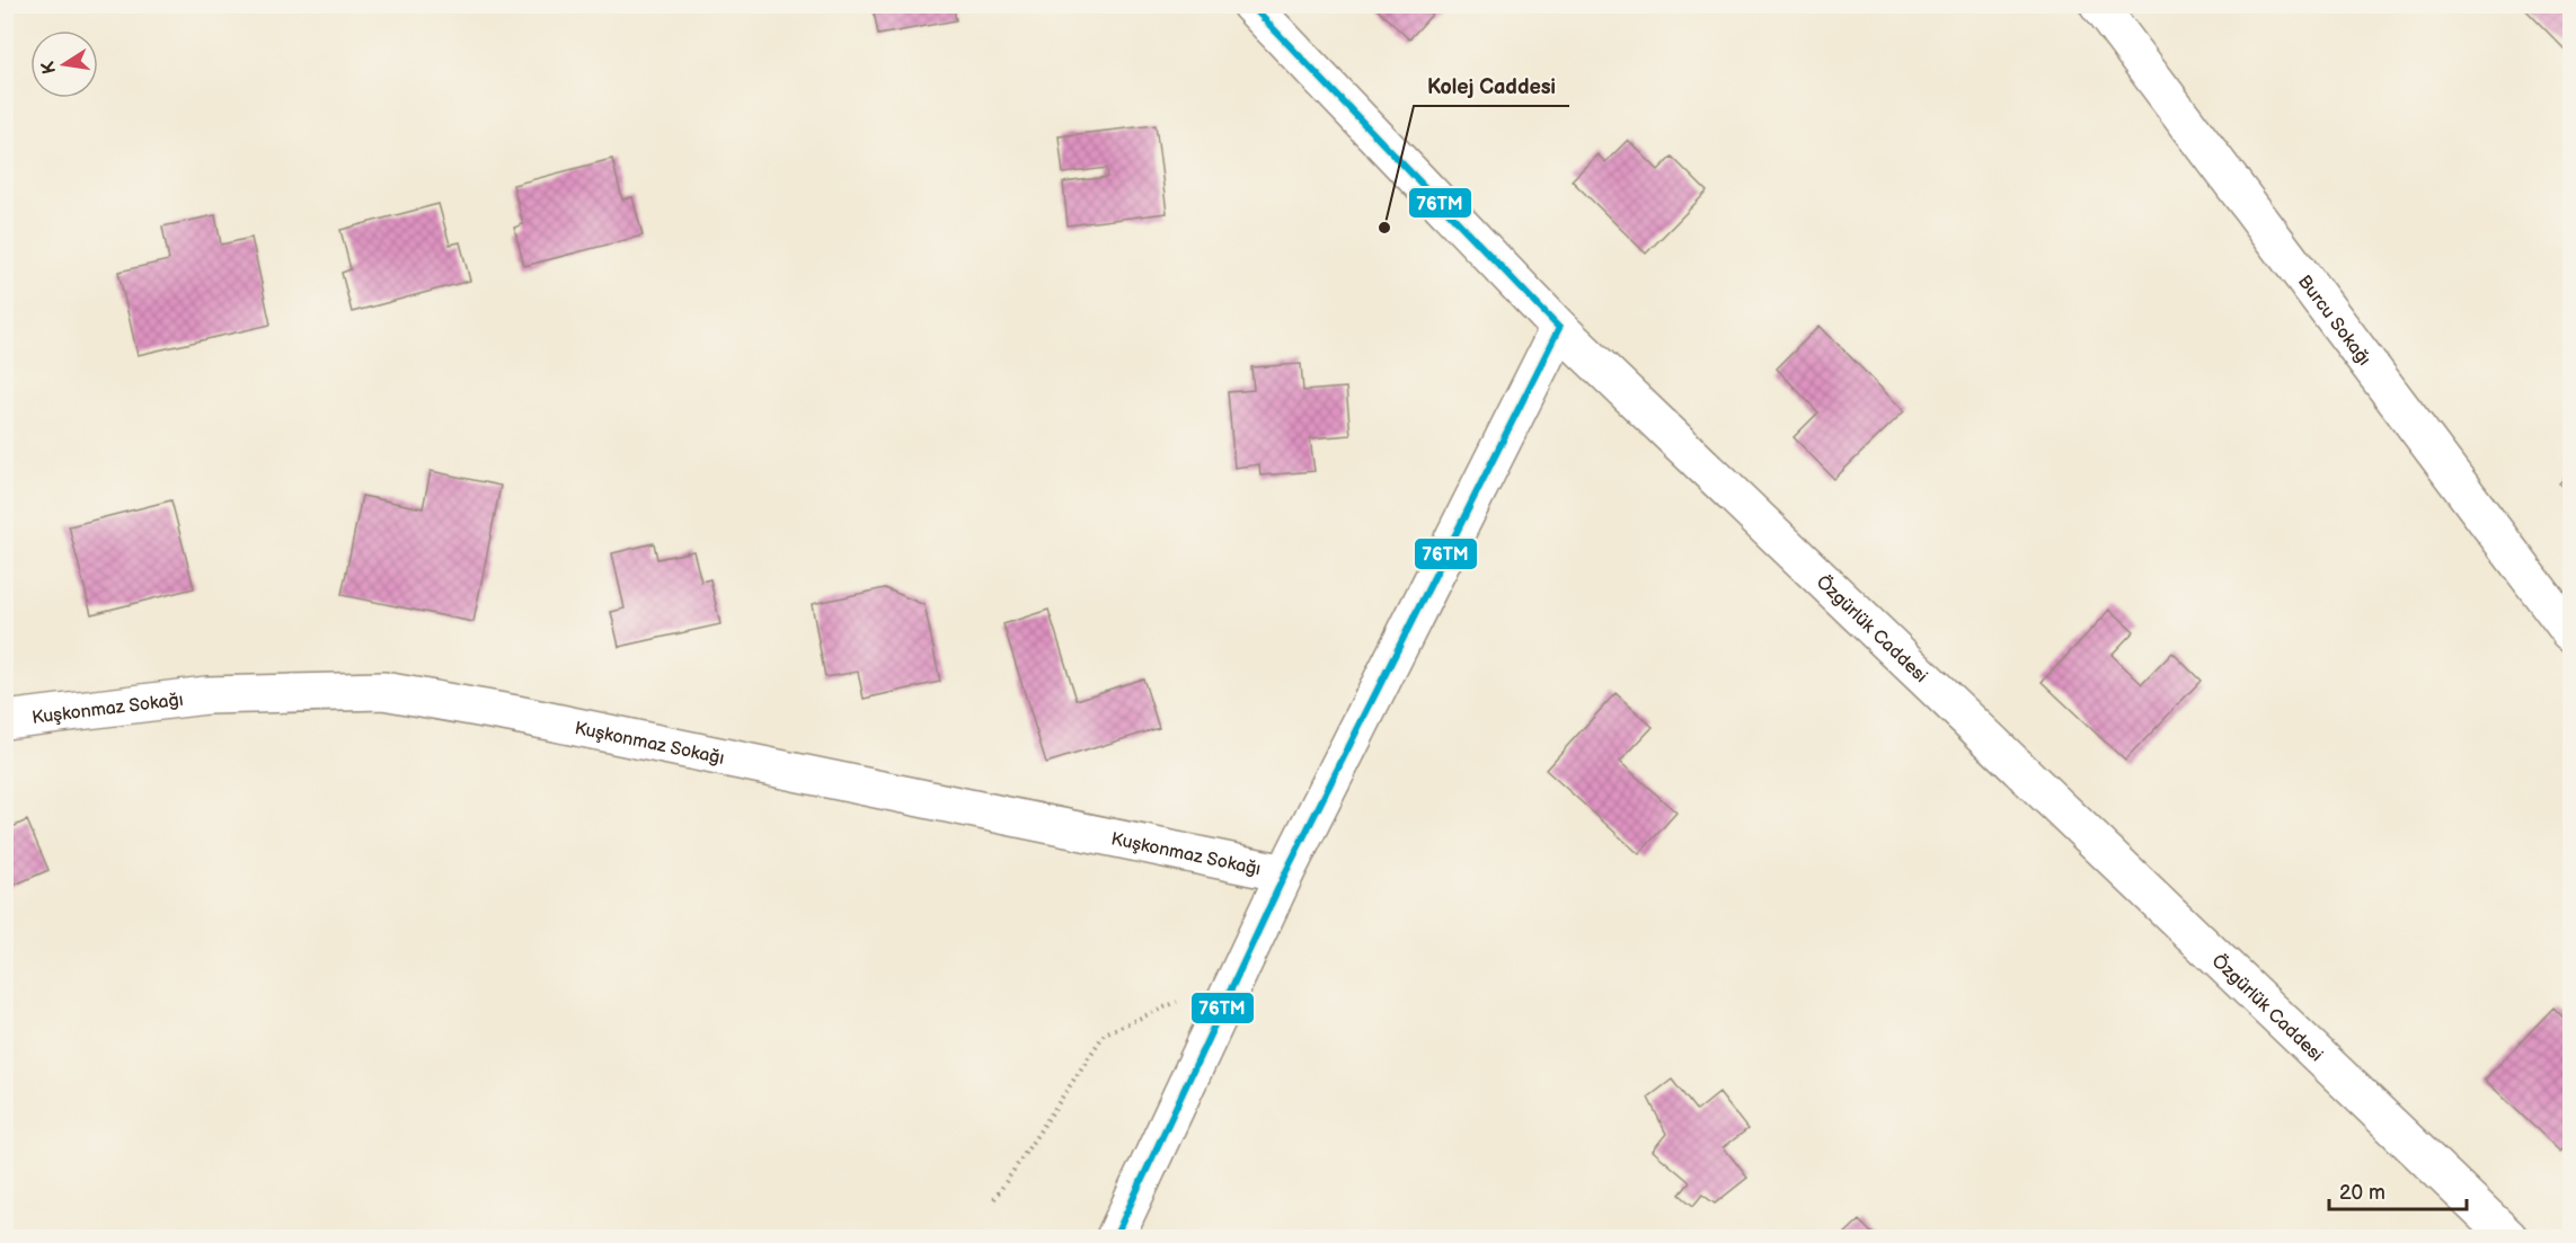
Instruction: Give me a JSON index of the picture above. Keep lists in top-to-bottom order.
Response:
{
  "streets": {
    "street": ["Burcu Sokağı", "Özgürlük Caddesi", "Kuşkonmaz Sokağı"]
  },
  "places": ["Kolej Caddesi"],
  "lines": ["transit line 76TM"],
  "scale_bar": "20 m",
  "north": "left"
}
